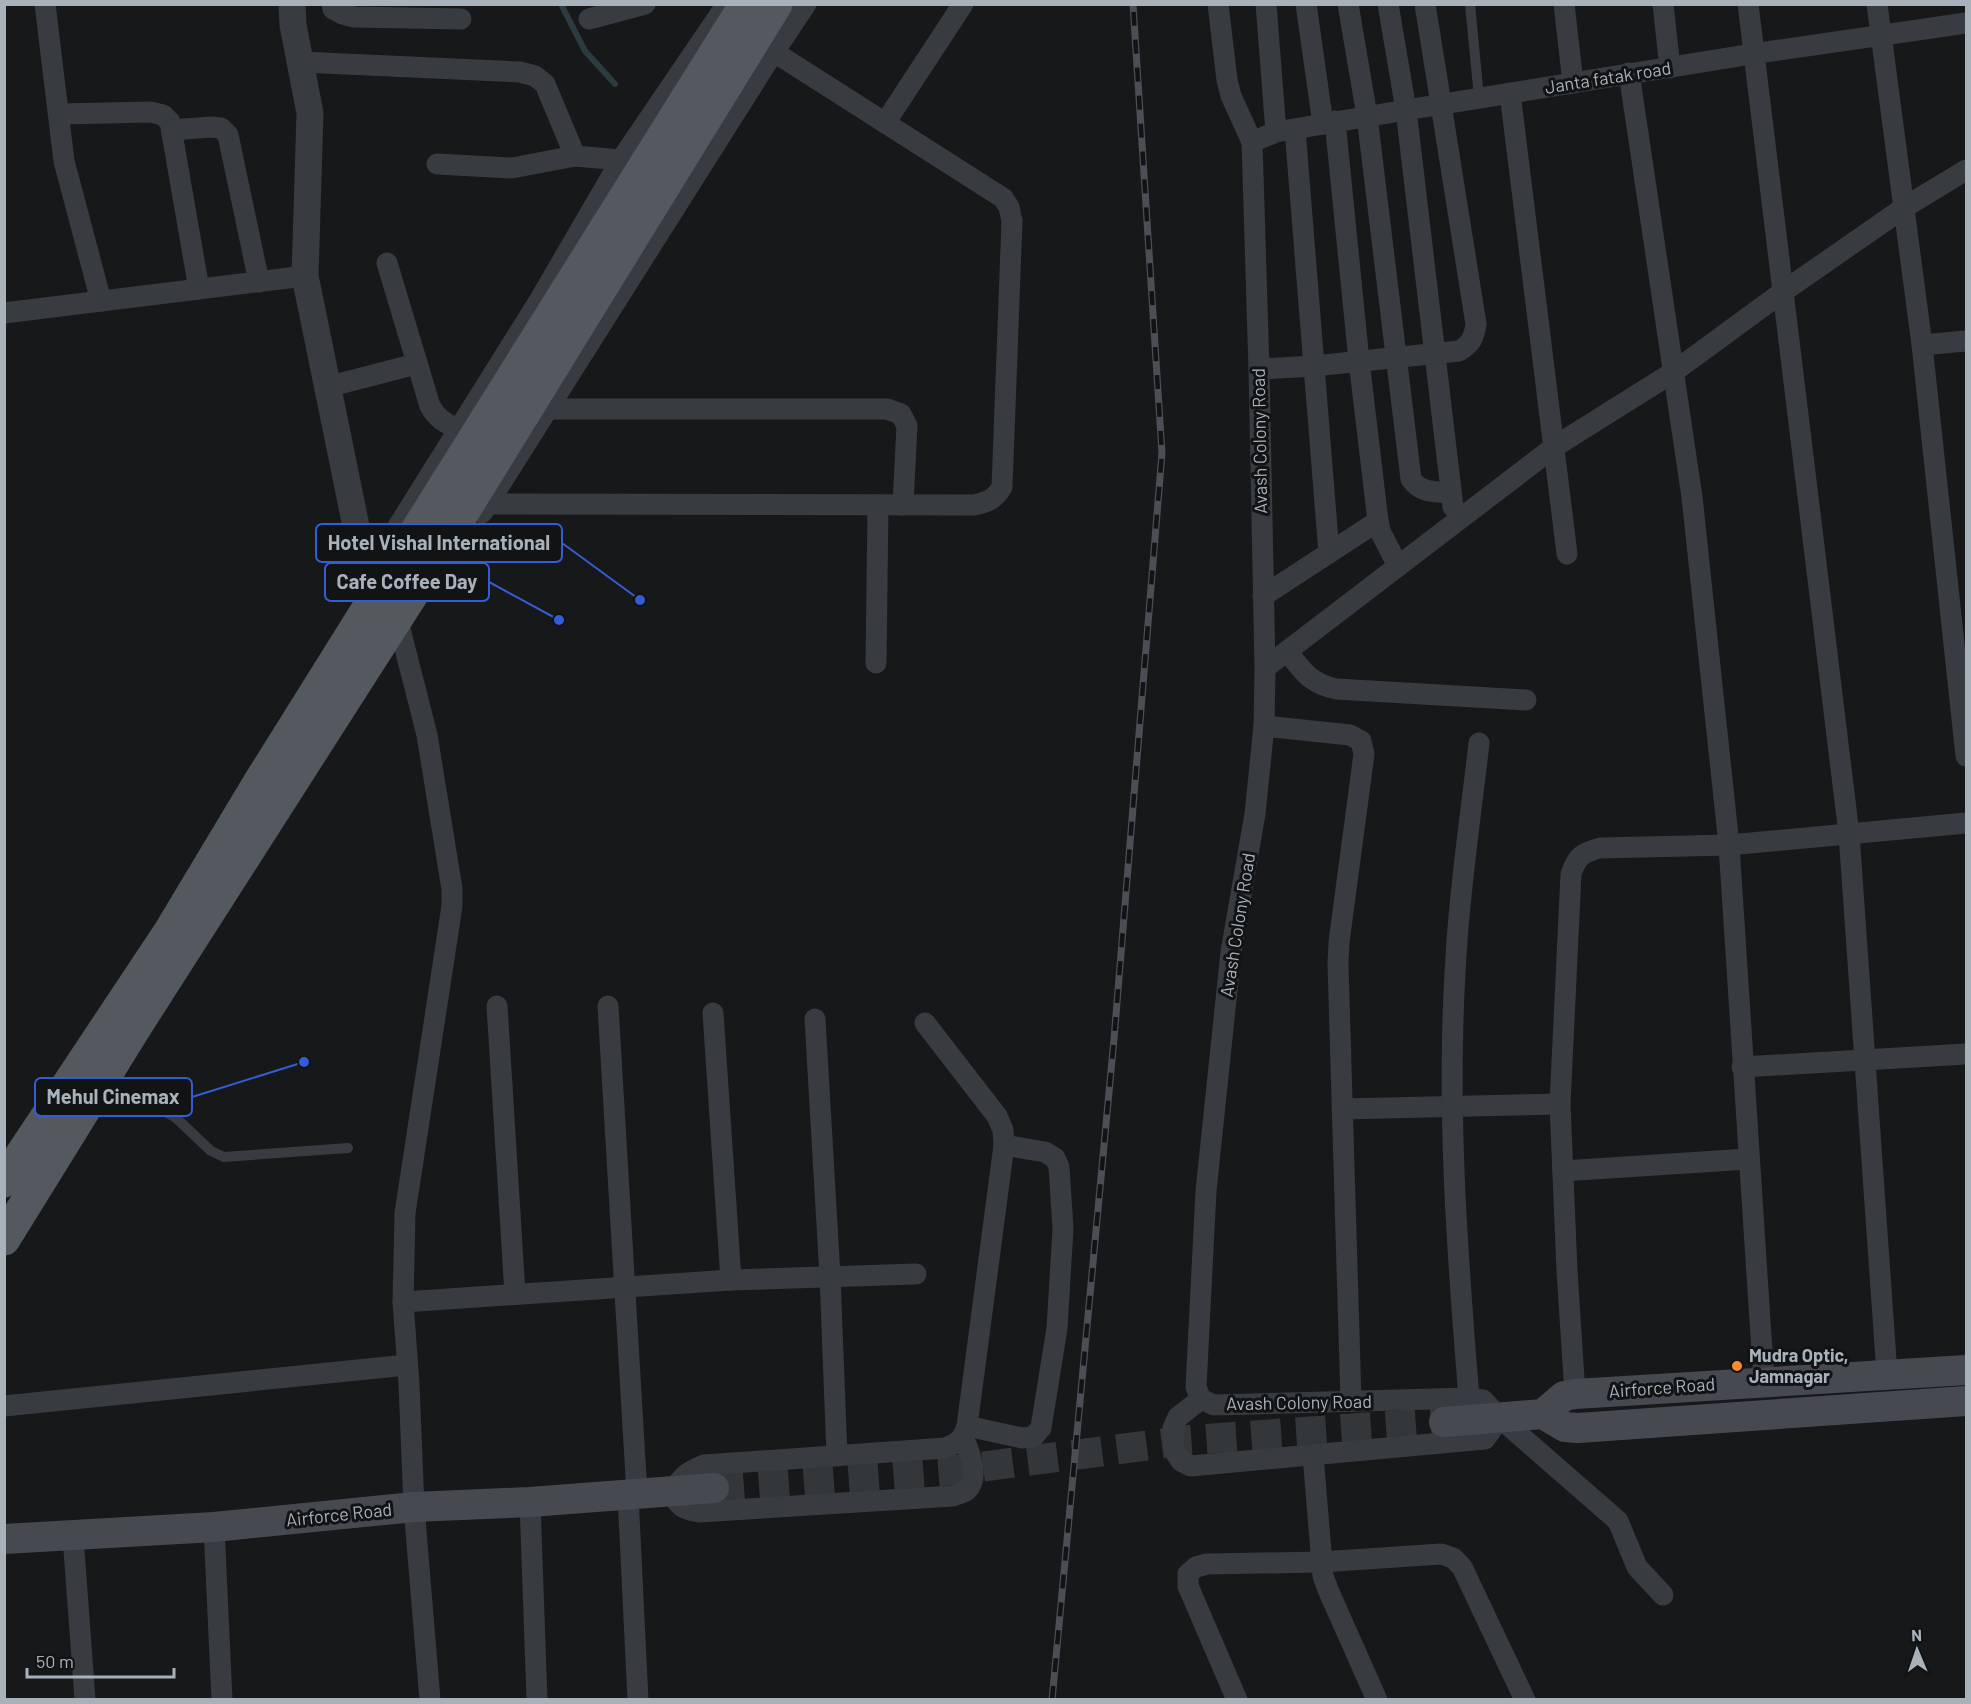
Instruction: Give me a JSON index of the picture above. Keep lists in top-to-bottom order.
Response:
{
  "streets": {
    "main road": ["Airforce Road"],
    "street": ["Janta fatak road", "Avash Colony Road"]
  },
  "crossings": [
    ["Janta fatak road", "Avash Colony Road"]
  ],
  "places": [
    "Hotel Vishal International",
    "Cafe Coffee Day",
    "Mehul Cinemax",
    "Mudra Optic, Jamnagar"
  ],
  "scale_bar": "50 m",
  "north": "top"
}
